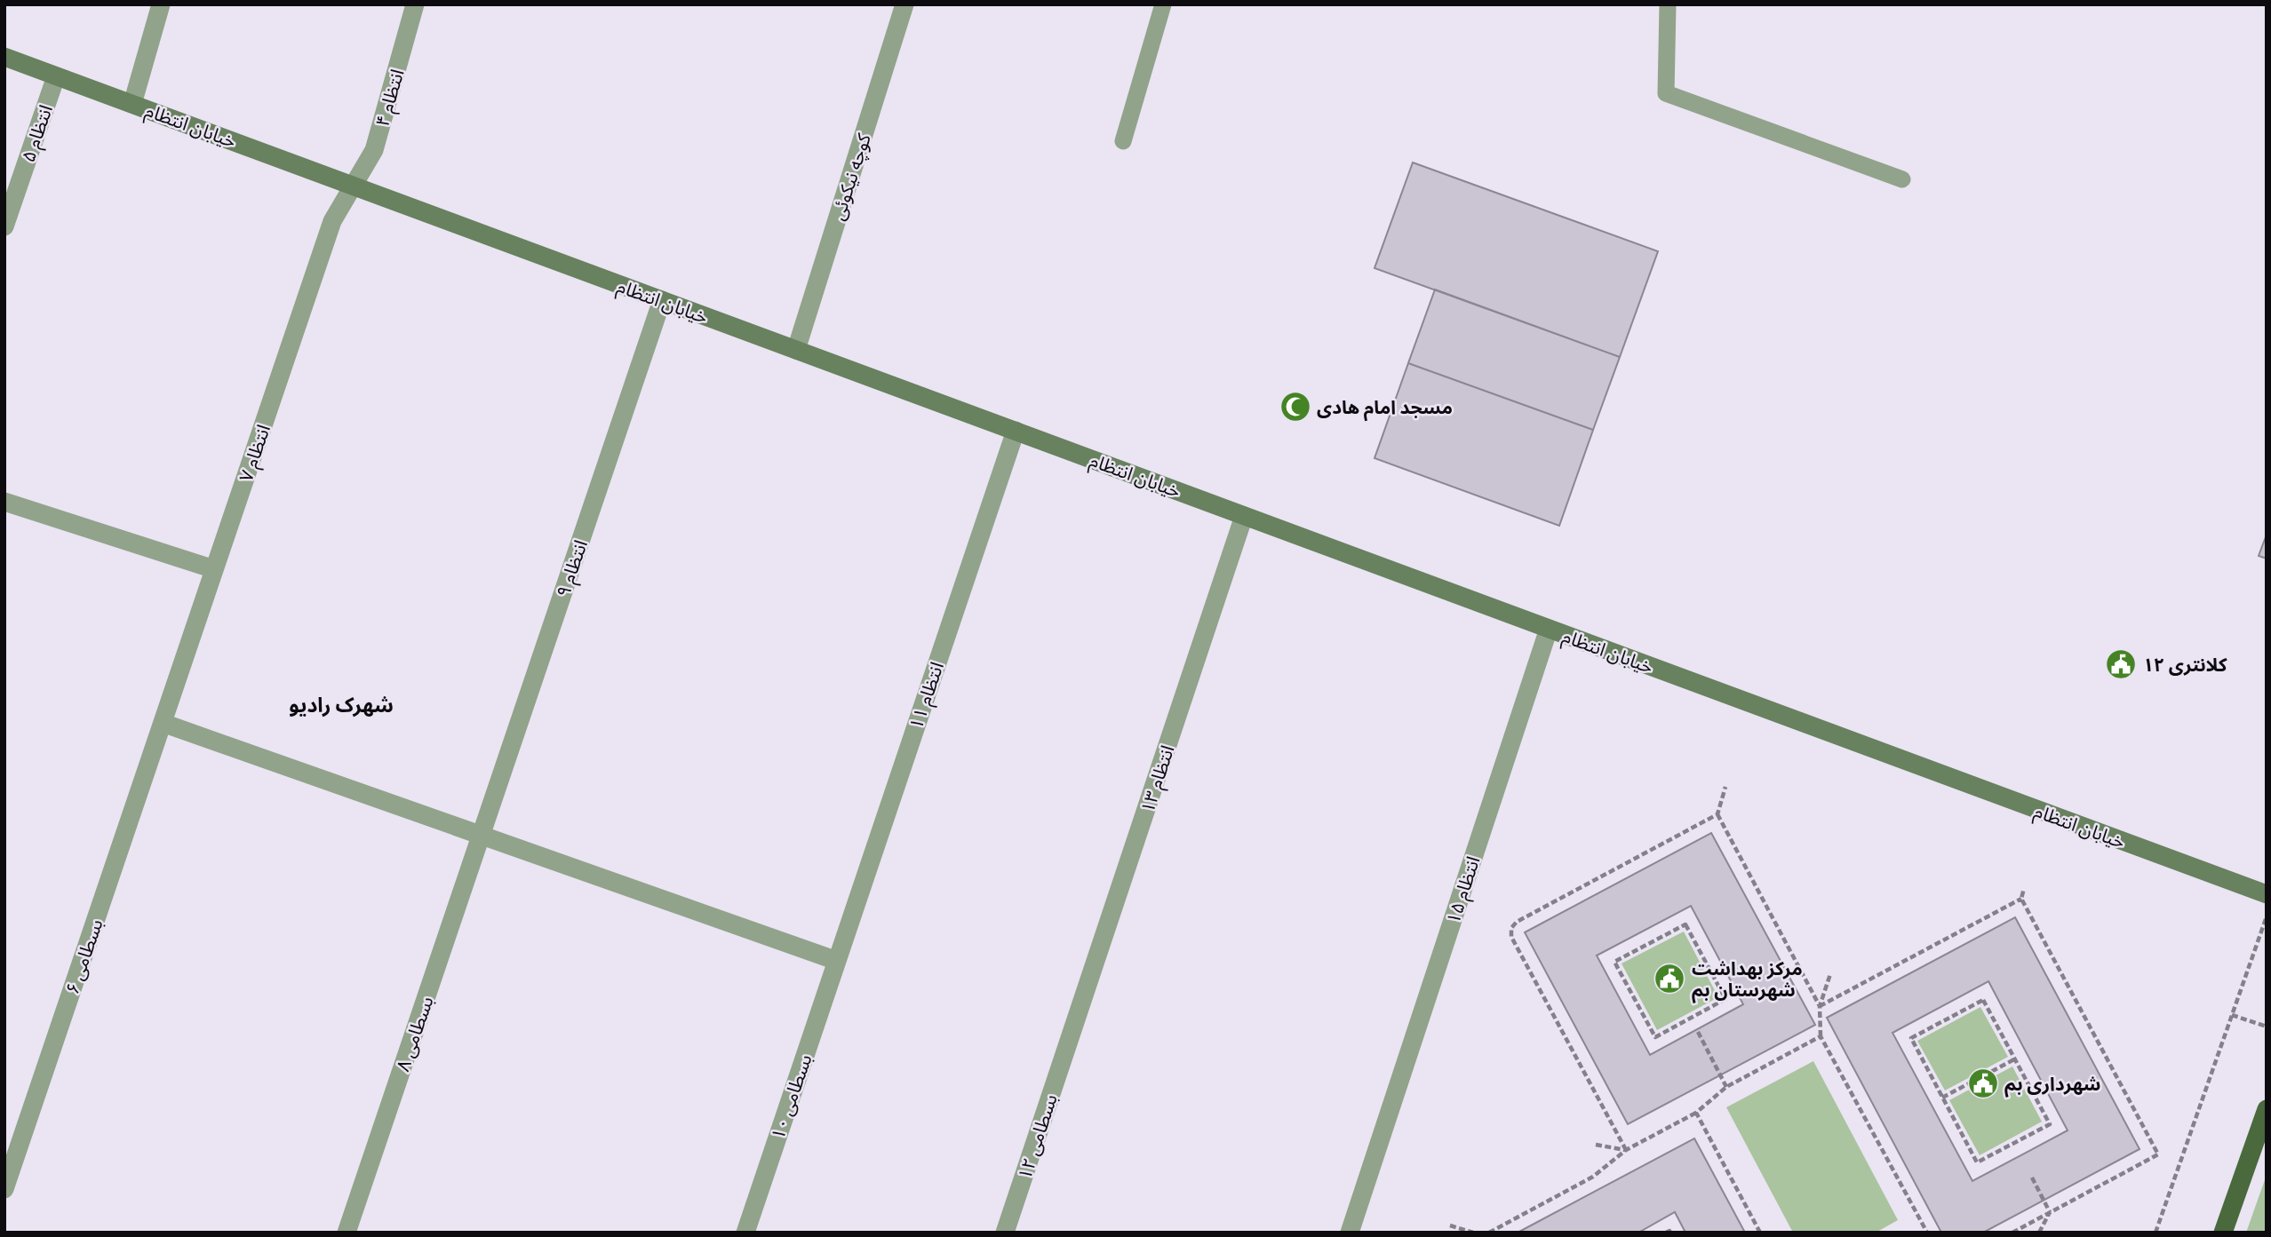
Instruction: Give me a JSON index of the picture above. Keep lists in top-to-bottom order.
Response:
{
  "streets": {
    "street": [
      "انتظام ۴",
      "خیابان انتظام",
      "انتظام ۵",
      "کوچه نیکوئی",
      "انتظام ۷",
      "انتظام ۹",
      "انتظام ۱۱",
      "انتظام ۱۳",
      "انتظام ۱۵",
      "بسطامی ۶",
      "بسطامی ۸",
      "بسطامی ۱۰",
      "بسطامی ۱۲"
    ]
  },
  "crossings": [
    ["انتظام ۴", "خیابان انتظام"],
    ["انتظام ۴", "انتظام ۷"],
    ["خیابان انتظام", "انتظام ۵"],
    ["خیابان انتظام", "کوچه نیکوئی"],
    ["خیابان انتظام", "انتظام ۷"],
    ["خیابان انتظام", "انتظام ۹"],
    ["خیابان انتظام", "انتظام ۱۱"],
    ["خیابان انتظام", "انتظام ۱۳"],
    ["خیابان انتظام", "انتظام ۱۵"],
    ["انتظام ۷", "بسطامی ۶"],
    ["انتظام ۹", "بسطامی ۸"],
    ["انتظام ۱۱", "بسطامی ۱۰"],
    ["انتظام ۱۳", "بسطامی ۱۲"]
  ],
  "districts": ["شهرک رادیو"],
  "places": {
    "mosque": ["مسجد امام هادی"],
    "public building": ["کلانتری ۱۲", "مرکز بهداشت شهرستان بم", "شهرداری بم"]
  }
}
